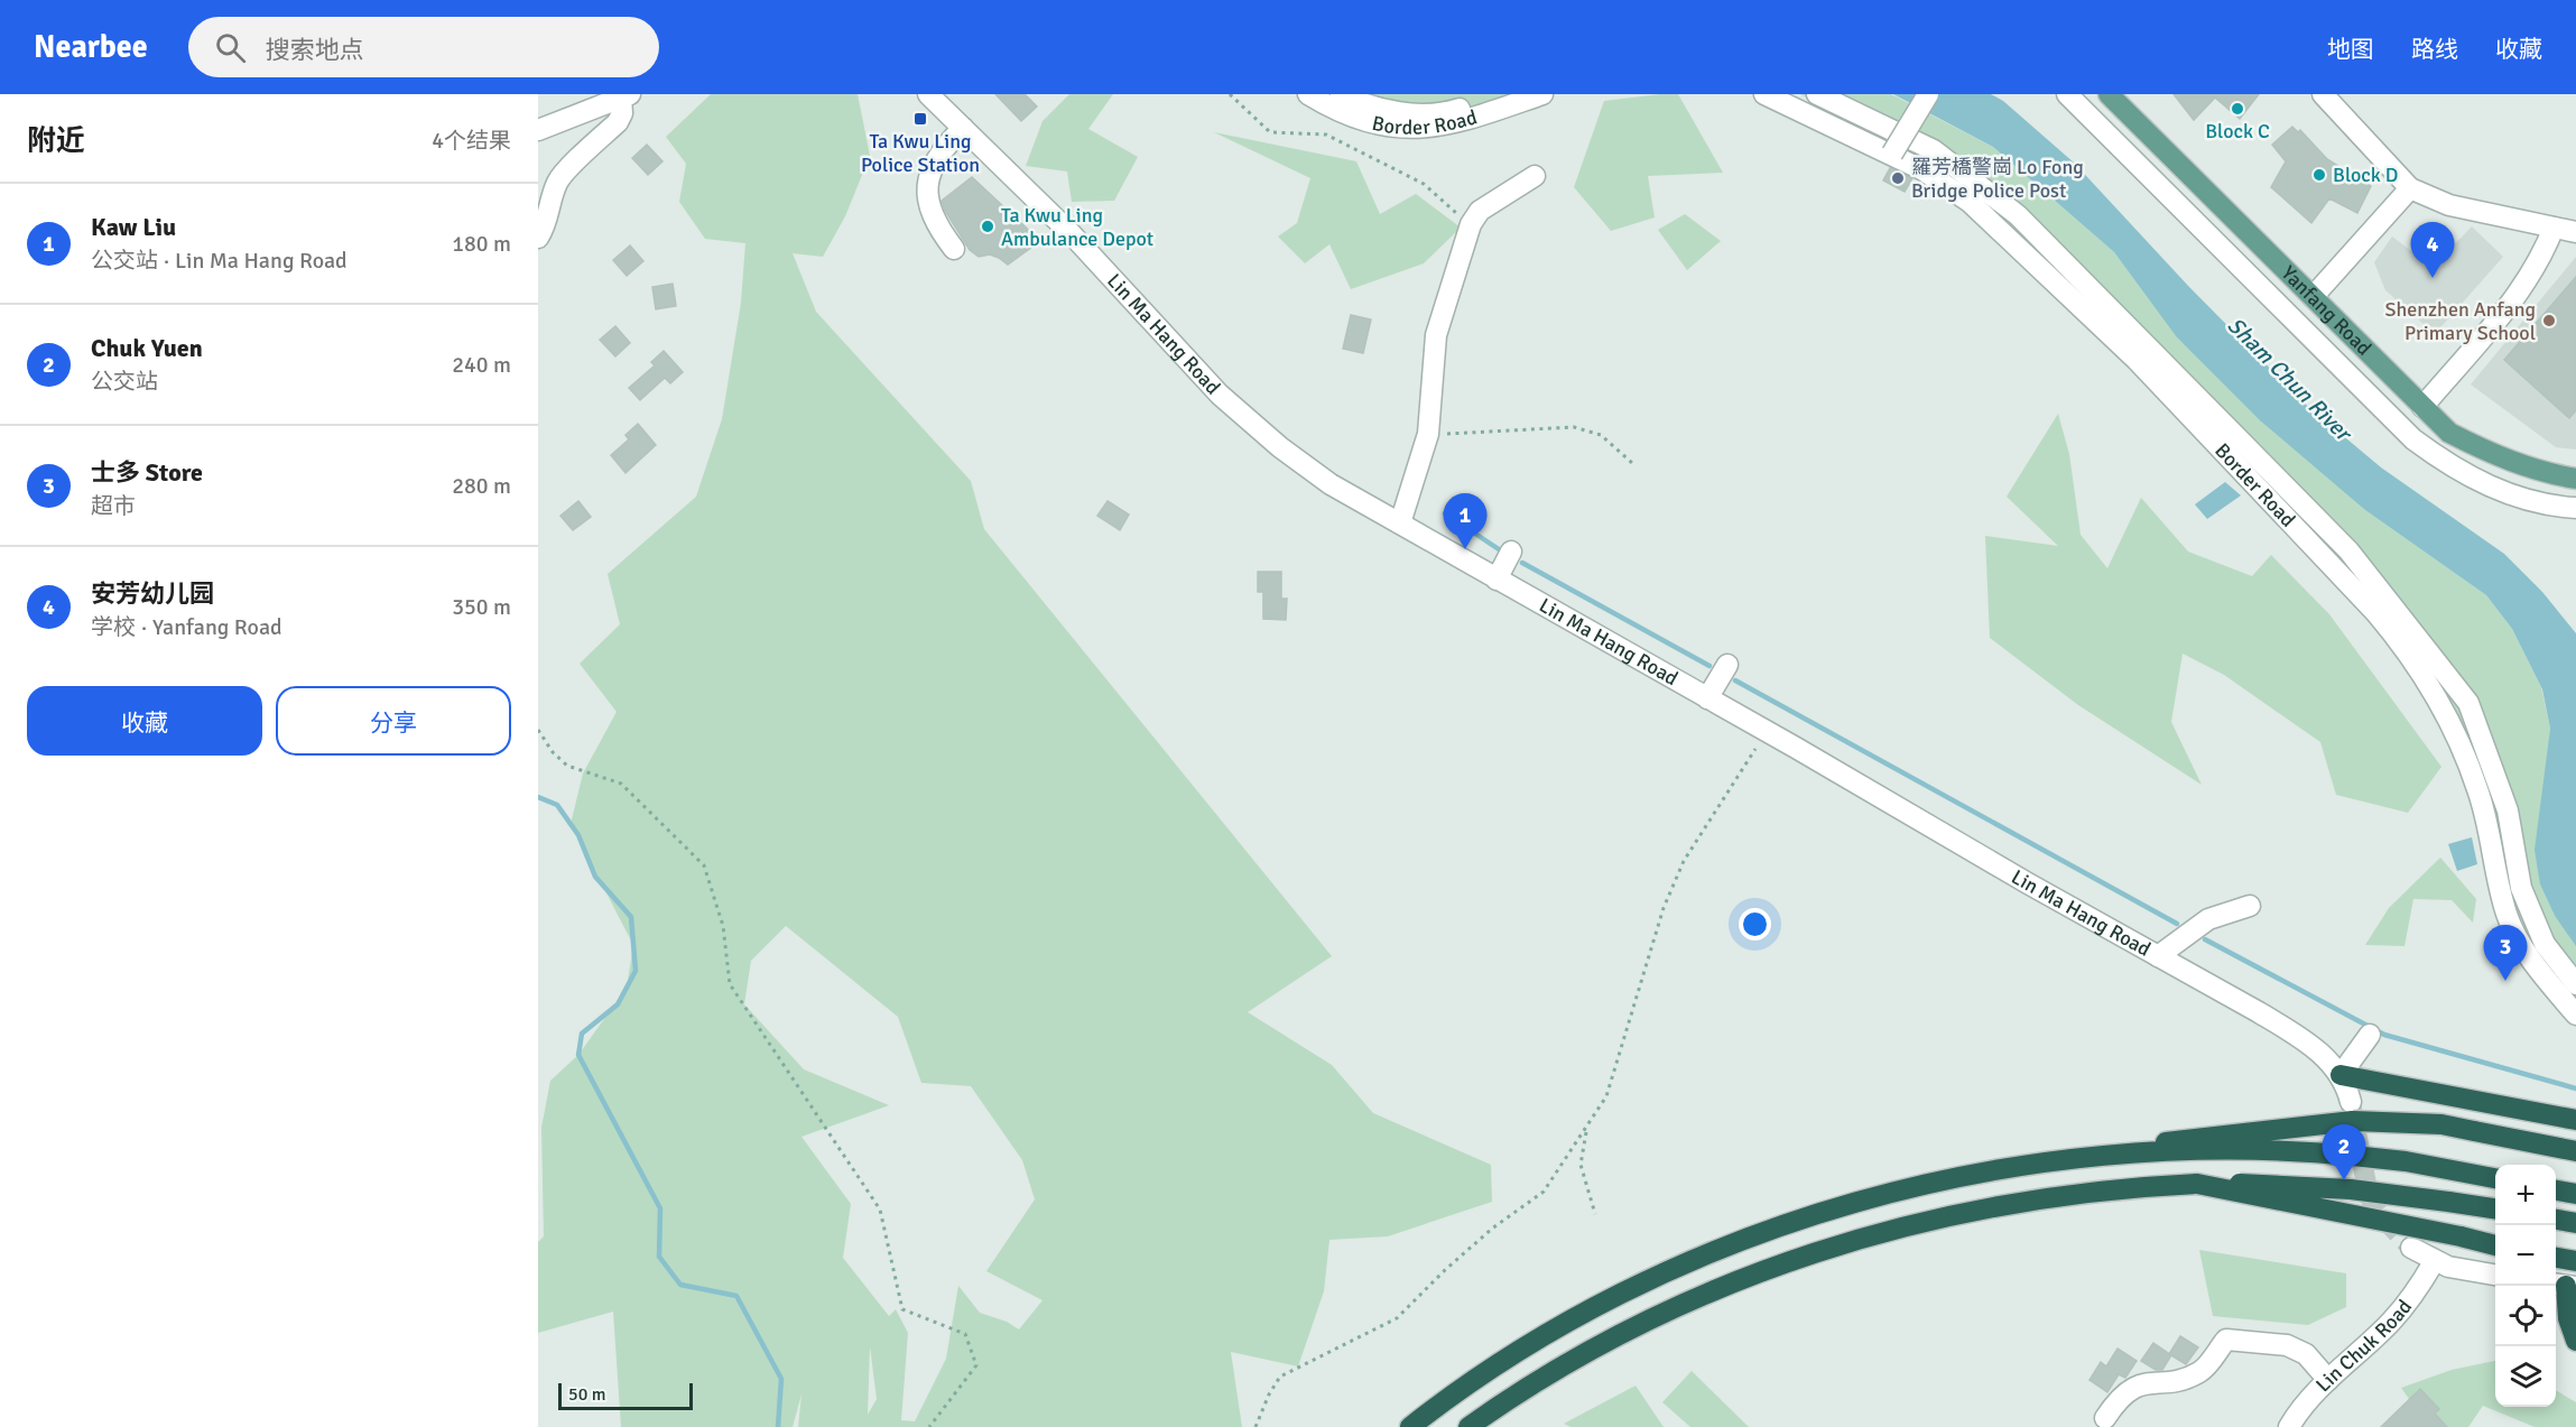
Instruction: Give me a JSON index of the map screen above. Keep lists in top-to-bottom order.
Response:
{
  "streets": {
    "main road": ["Yanfang Road"],
    "street": ["Border Road", "Lin Ma Hang Road", "Lin Chuk Road"]
  },
  "water": ["Sham Chun River"],
  "places": {
    "other": [
      "Block C",
      "Block D",
      "羅芳橋警崗 Lo Fong Bridge Police Post",
      "Ta Kwu Ling Ambulance Depot",
      "Shenzhen Anfang Primary School"
    ],
    "transit": ["Ta Kwu Ling Police Station"]
  },
  "scale_bar": "50 m",
  "page": {
    "header": "Nearbee",
    "search": "搜索地点",
    "nav": ["地图", "路线", "收藏"],
    "heading": ["附近", "4个结果"],
    "list": [
      {
        "mark": "1",
        "name": "Kaw Liu",
        "note": "公交站 · Lin Ma Hang Road",
        "value": "180 m"
      },
      {
        "mark": "2",
        "name": "Chuk Yuen",
        "note": "公交站",
        "value": "240 m"
      },
      {
        "mark": "3",
        "name": "士多 Store",
        "note": "超市",
        "value": "280 m"
      },
      {
        "mark": "4",
        "name": "安芳幼儿园",
        "note": "学校 · Yanfang Road",
        "value": "350 m"
      }
    ],
    "pins": [
      "4",
      "1",
      "3",
      "2"
    ],
    "buttons": ["收藏", "分享"],
    "map_buttons": ["+", "−"],
    "scale": "50 m"
  }
}
